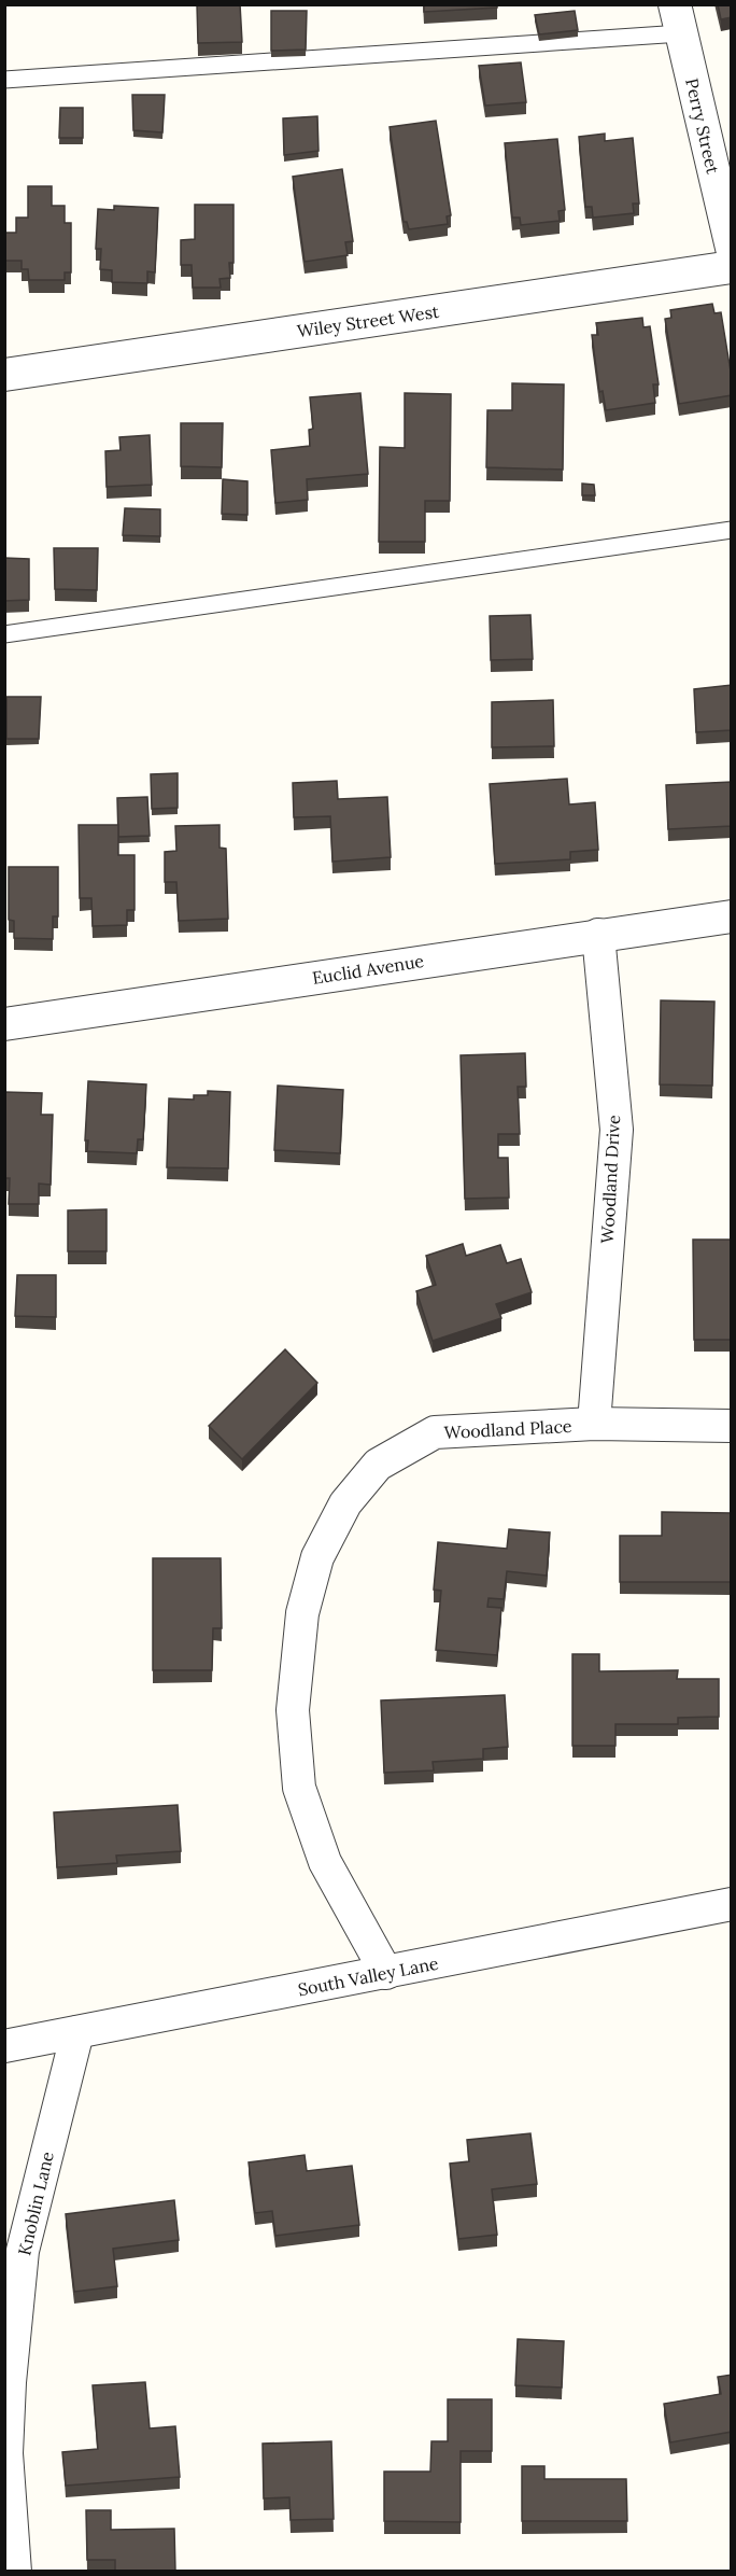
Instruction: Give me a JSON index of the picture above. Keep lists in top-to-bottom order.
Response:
{
  "streets": {
    "street": [
      "Perry Street",
      "Wiley Street West",
      "Euclid Avenue",
      "Woodland Drive",
      "Woodland Place",
      "South Valley Lane",
      "Knoblin Lane"
    ]
  },
  "crossings": [
    ["Euclid Avenue", "Woodland Drive"],
    ["Woodland Drive", "Woodland Place"],
    ["Woodland Place", "South Valley Lane"],
    ["South Valley Lane", "Knoblin Lane"]
  ]
}
